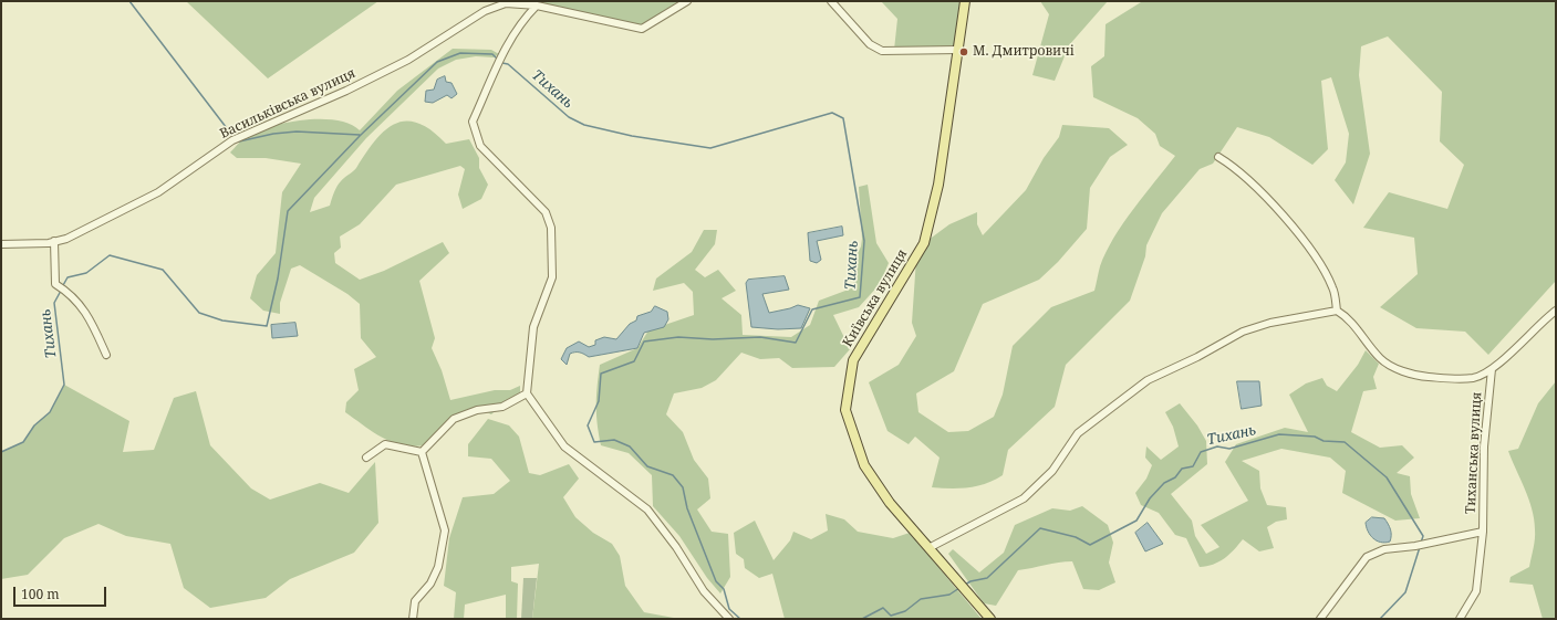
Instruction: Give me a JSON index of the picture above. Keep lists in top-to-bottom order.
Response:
{
  "streets": {
    "main road": ["Київська вулиця"],
    "street": ["Васильківська вулиця", "Тиханська вулиця"]
  },
  "water": ["Тихань"],
  "places": ["М. Дмитровичі"],
  "scale_bar": "100 m"
}
